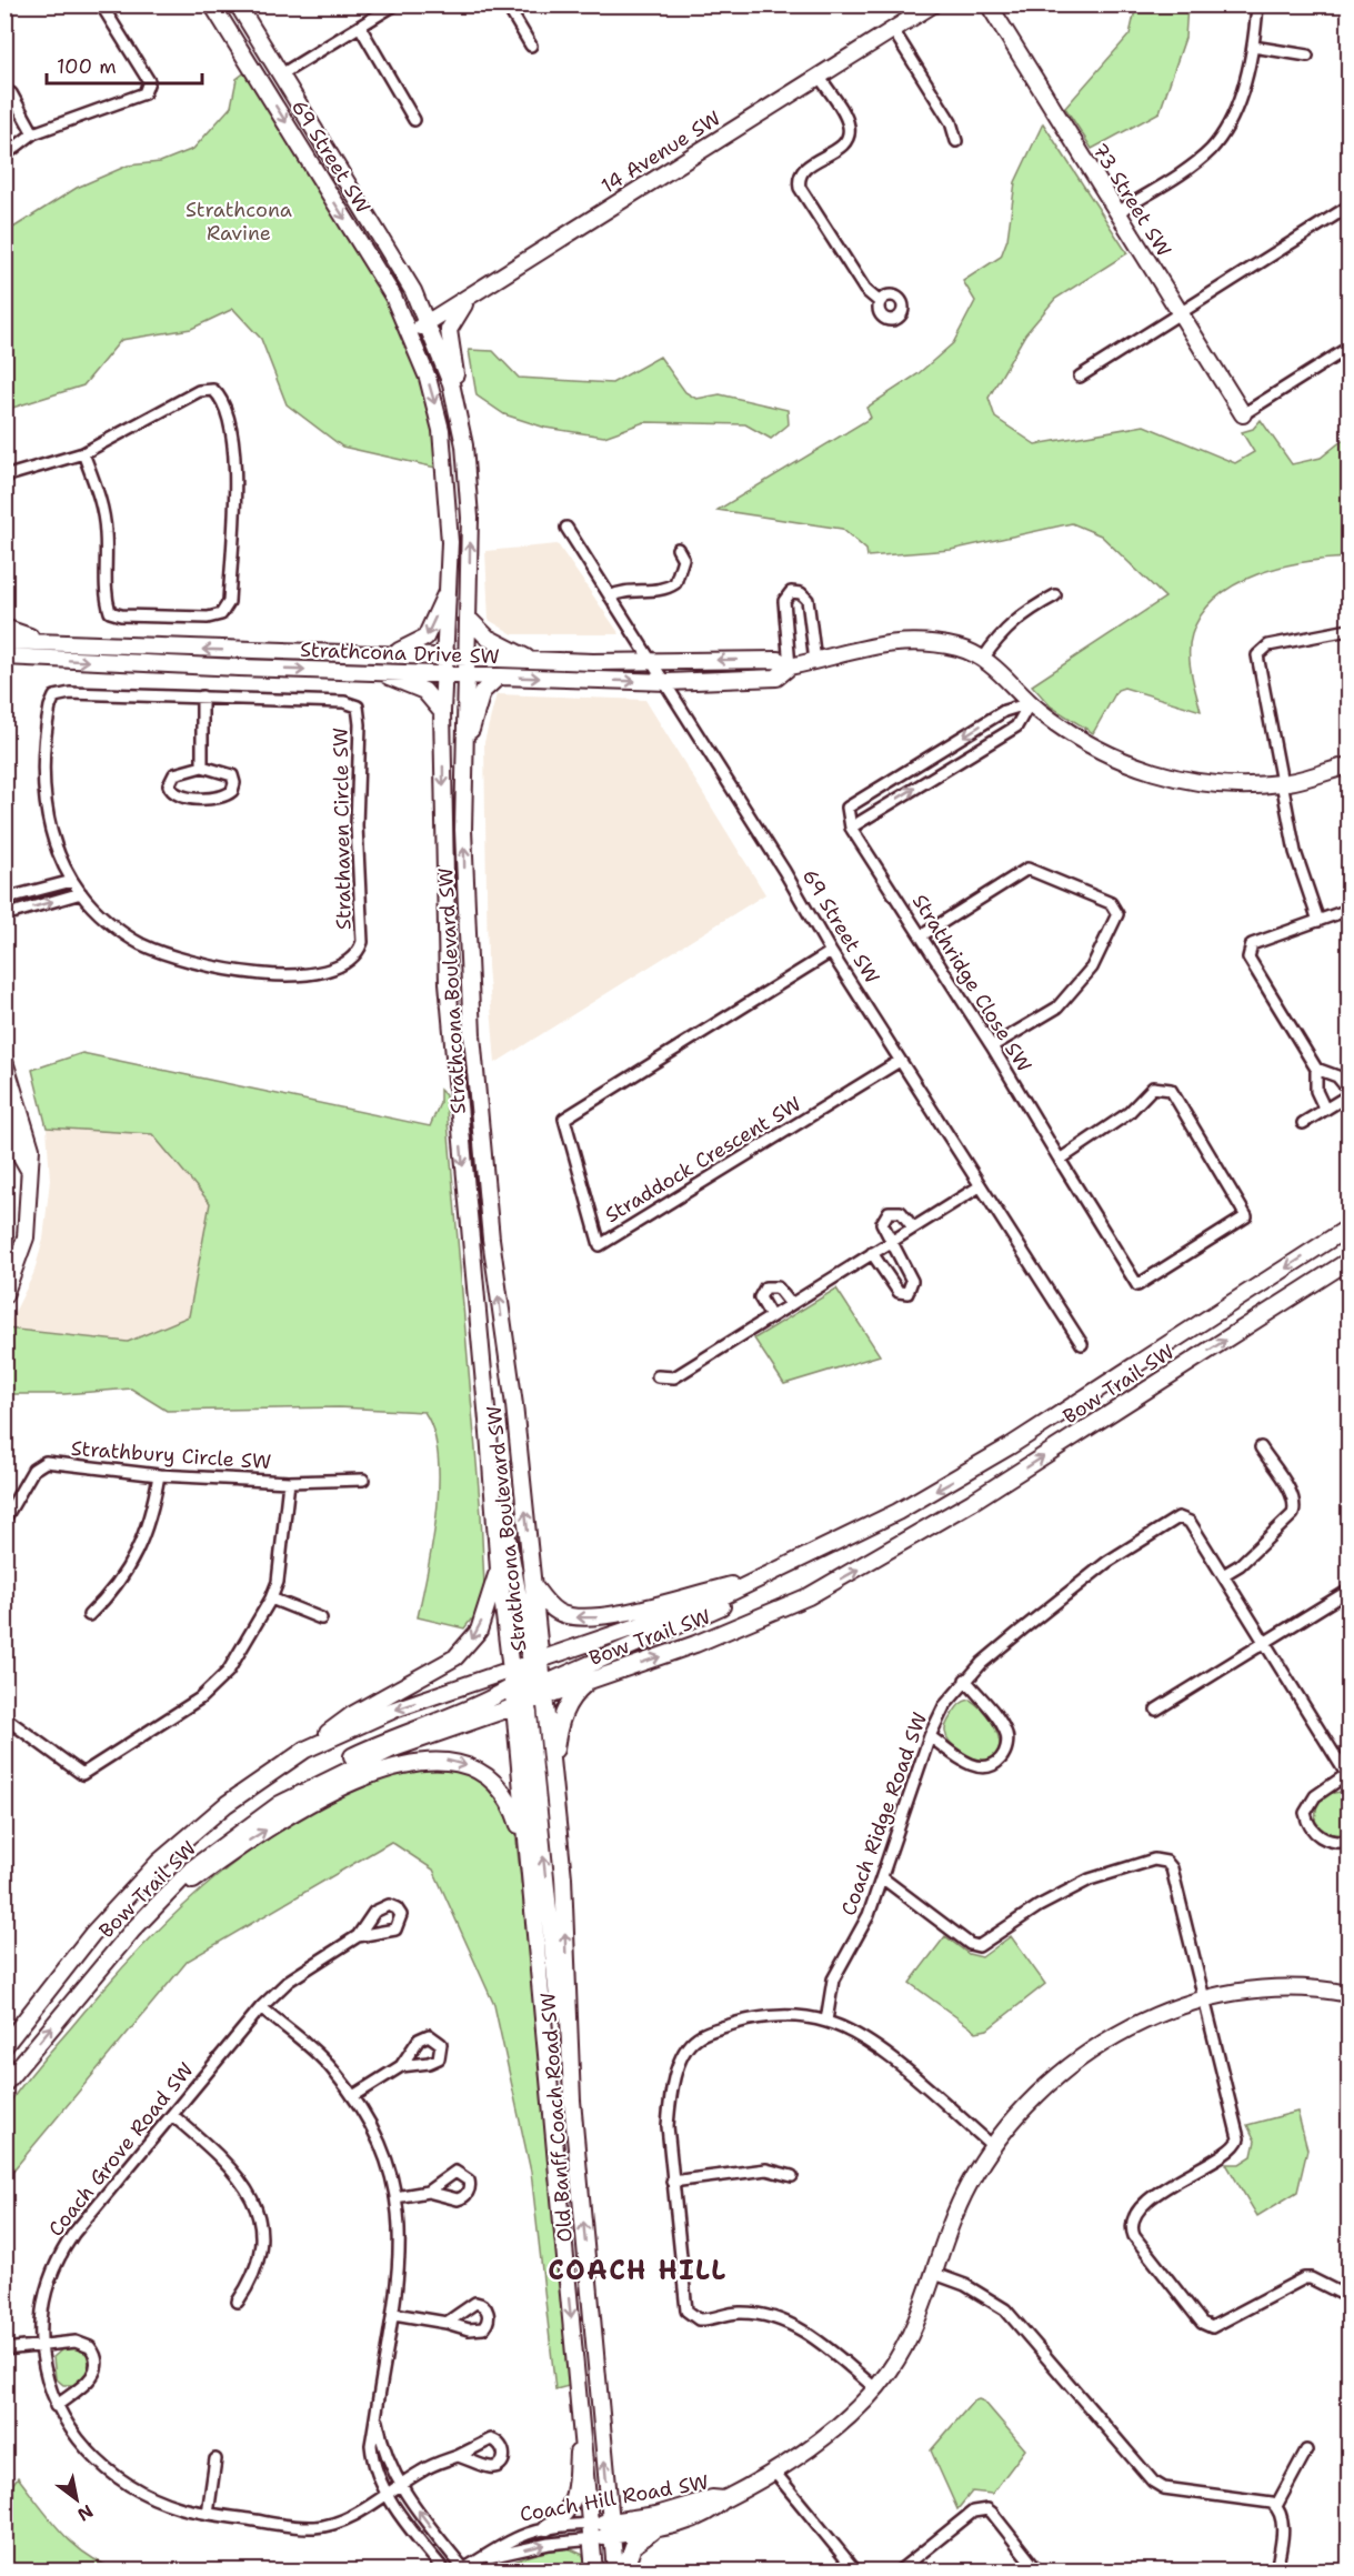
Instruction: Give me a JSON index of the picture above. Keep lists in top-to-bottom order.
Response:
{
  "streets": {
    "main road": [
      "14 Avenue SW",
      "69 Street SW",
      "73 Street SW",
      "Strathcona Drive SW",
      "Strathcona Boulevard SW",
      "Bow Trail SW",
      "Old Banff Coach Road SW",
      "Coach Hill Road SW"
    ],
    "street": [
      "Strathaven Circle SW",
      "Strathridge Close SW",
      "Straddock Crescent SW",
      "Strathbury Circle SW",
      "Coach Ridge Road SW",
      "Coach Grove Road SW"
    ]
  },
  "crossings": [
    ["14 Avenue SW", "69 Street SW"],
    ["14 Avenue SW", "Strathcona Boulevard SW"],
    ["69 Street SW", "Strathcona Drive SW"],
    ["69 Street SW", "Strathcona Boulevard SW"],
    ["69 Street SW", "Straddock Crescent SW"],
    ["Strathcona Drive SW", "Strathcona Boulevard SW"],
    ["Strathcona Boulevard SW", "Bow Trail SW"],
    ["Strathcona Boulevard SW", "Old Banff Coach Road SW"],
    ["Bow Trail SW", "Old Banff Coach Road SW"],
    ["Old Banff Coach Road SW", "Coach Hill Road SW"]
  ],
  "districts": ["COACH HILL"],
  "parks": ["Strathcona Ravine"],
  "scale_bar": "100 m",
  "north": "bottom right"
}
